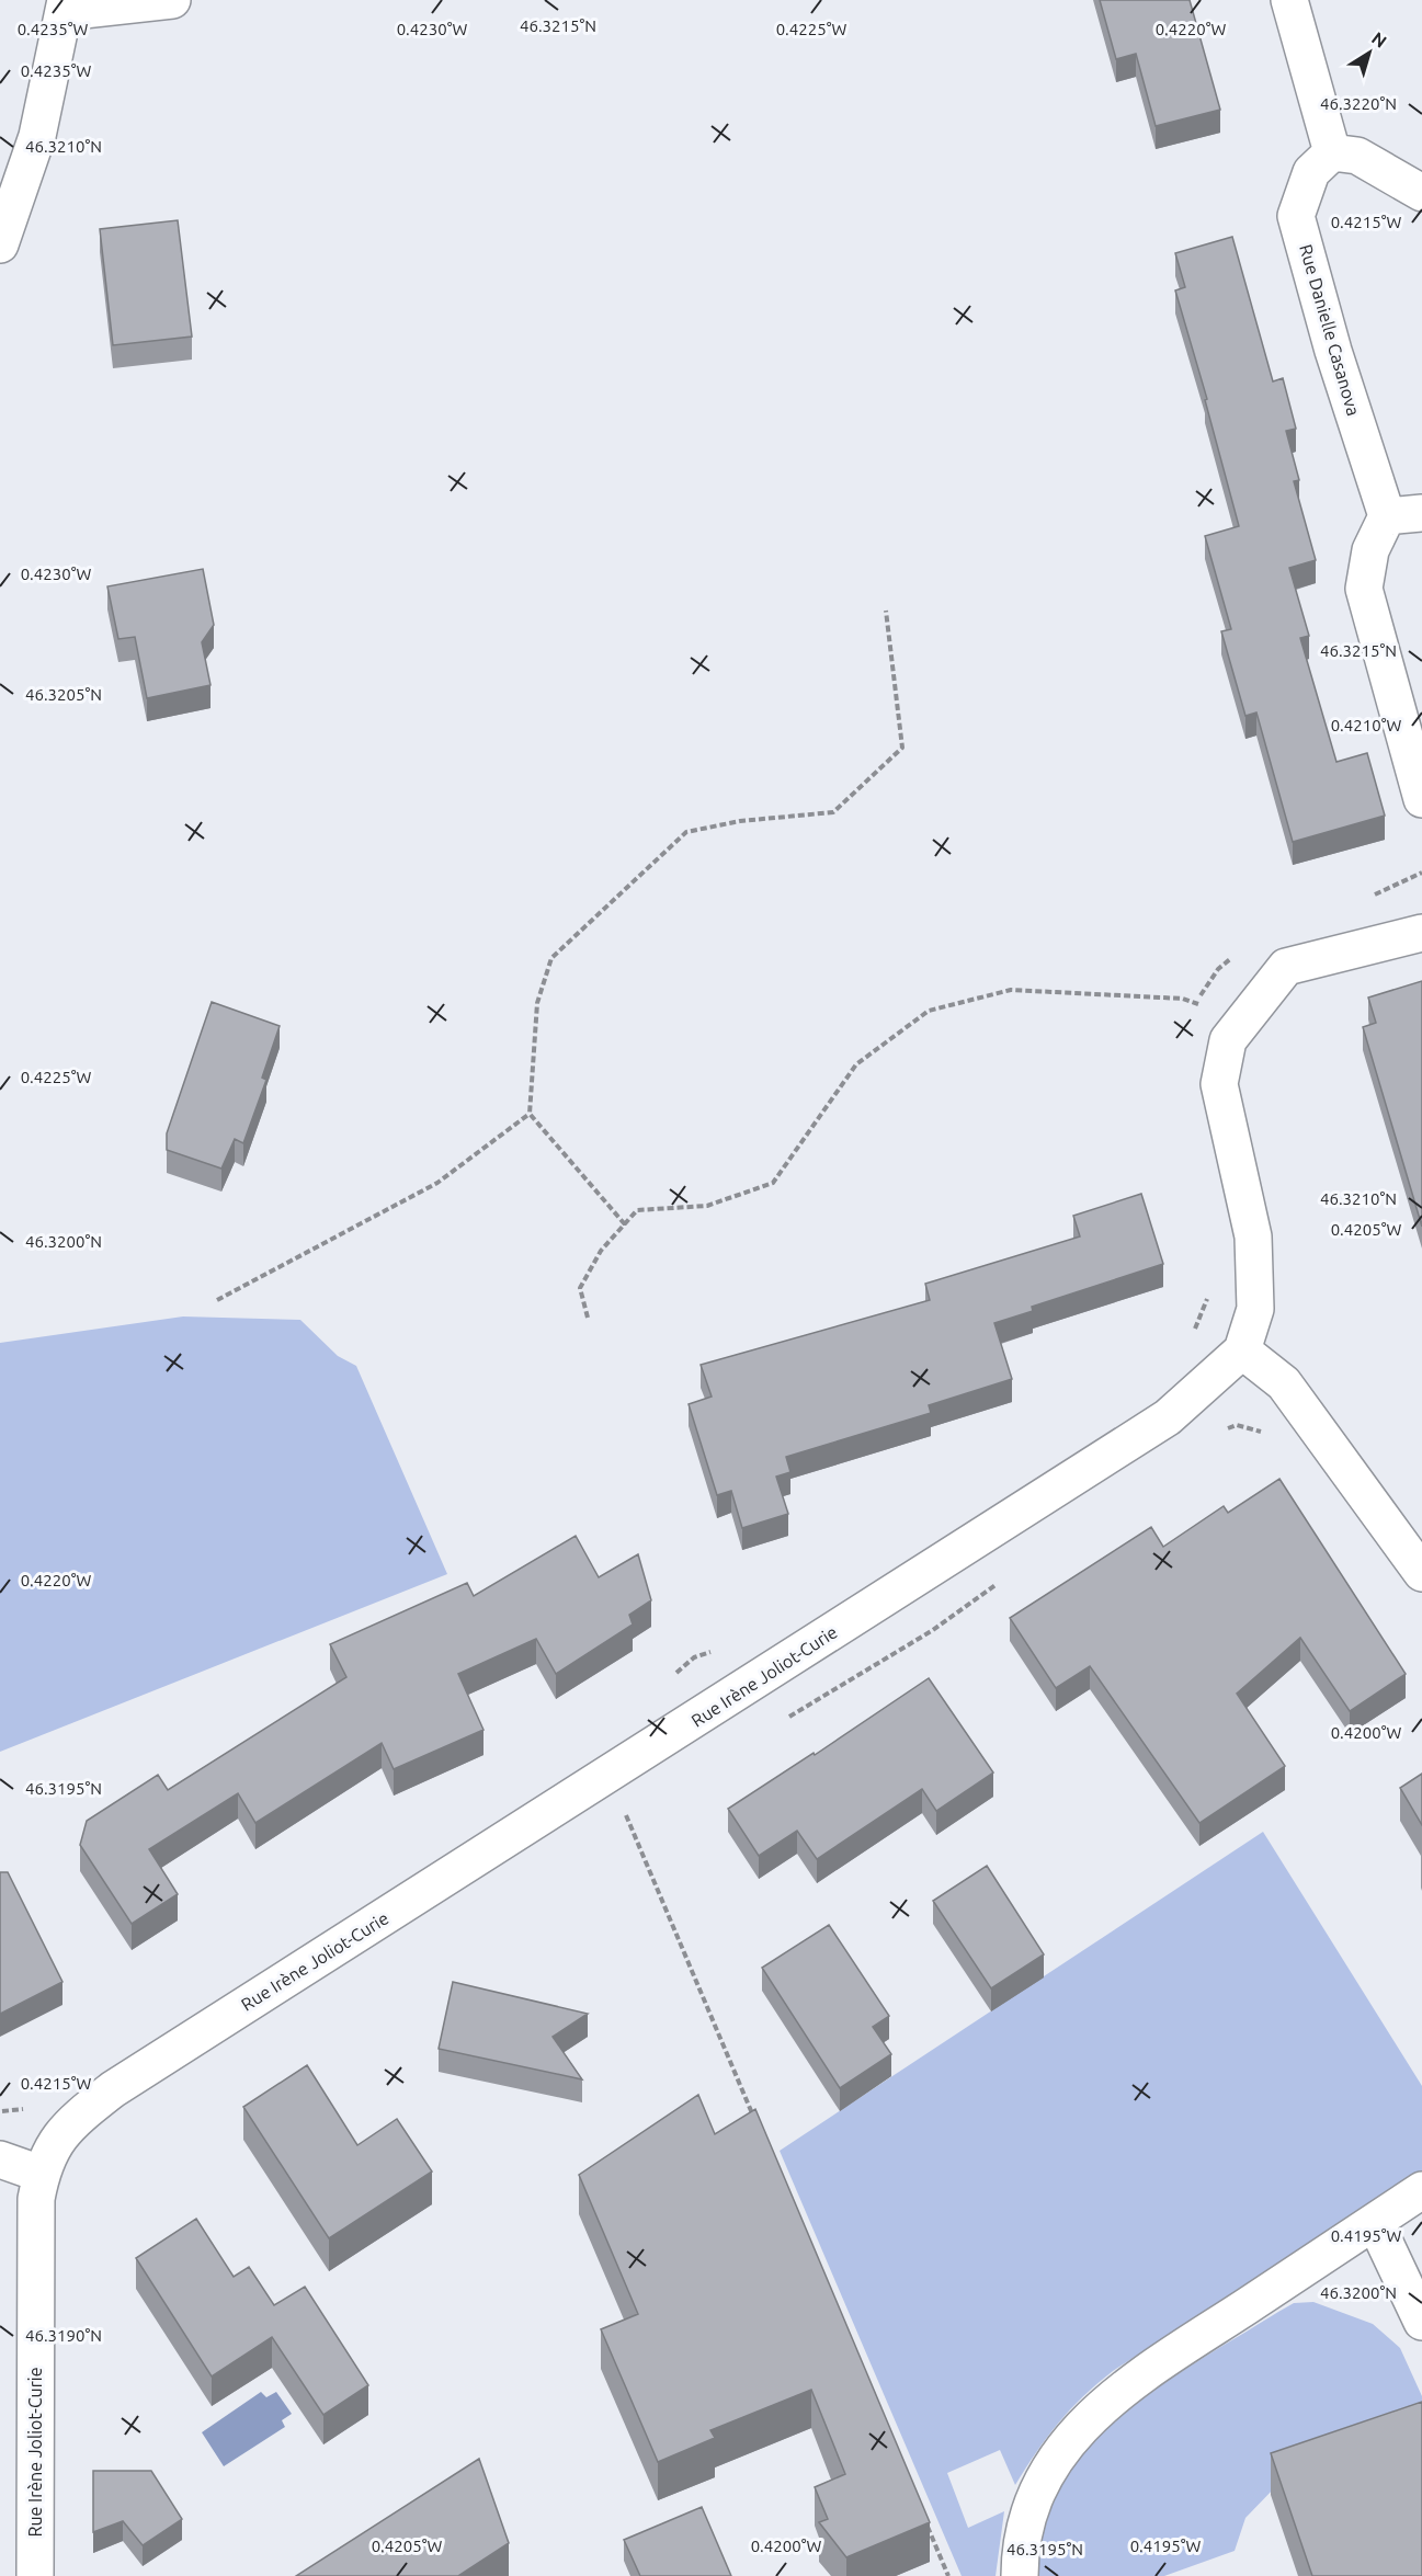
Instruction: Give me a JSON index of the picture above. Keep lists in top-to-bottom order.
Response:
{
  "streets": {
    "street": ["Rue Danielle Casanova", "Rue Irène Joliot-Curie"]
  },
  "north": "top right",
  "coordinates": [
    "46.3215°N",
    "0.4235°W",
    "0.4230°W",
    "0.4225°W",
    "0.4220°W",
    "46.3220°N",
    "46.3210°N",
    "0.4215°W",
    "46.3205°N",
    "0.4210°W",
    "0.4205°W",
    "46.3200°N",
    "0.4200°W",
    "46.3195°N",
    "0.4195°W",
    "46.3190°N"
  ]
}
